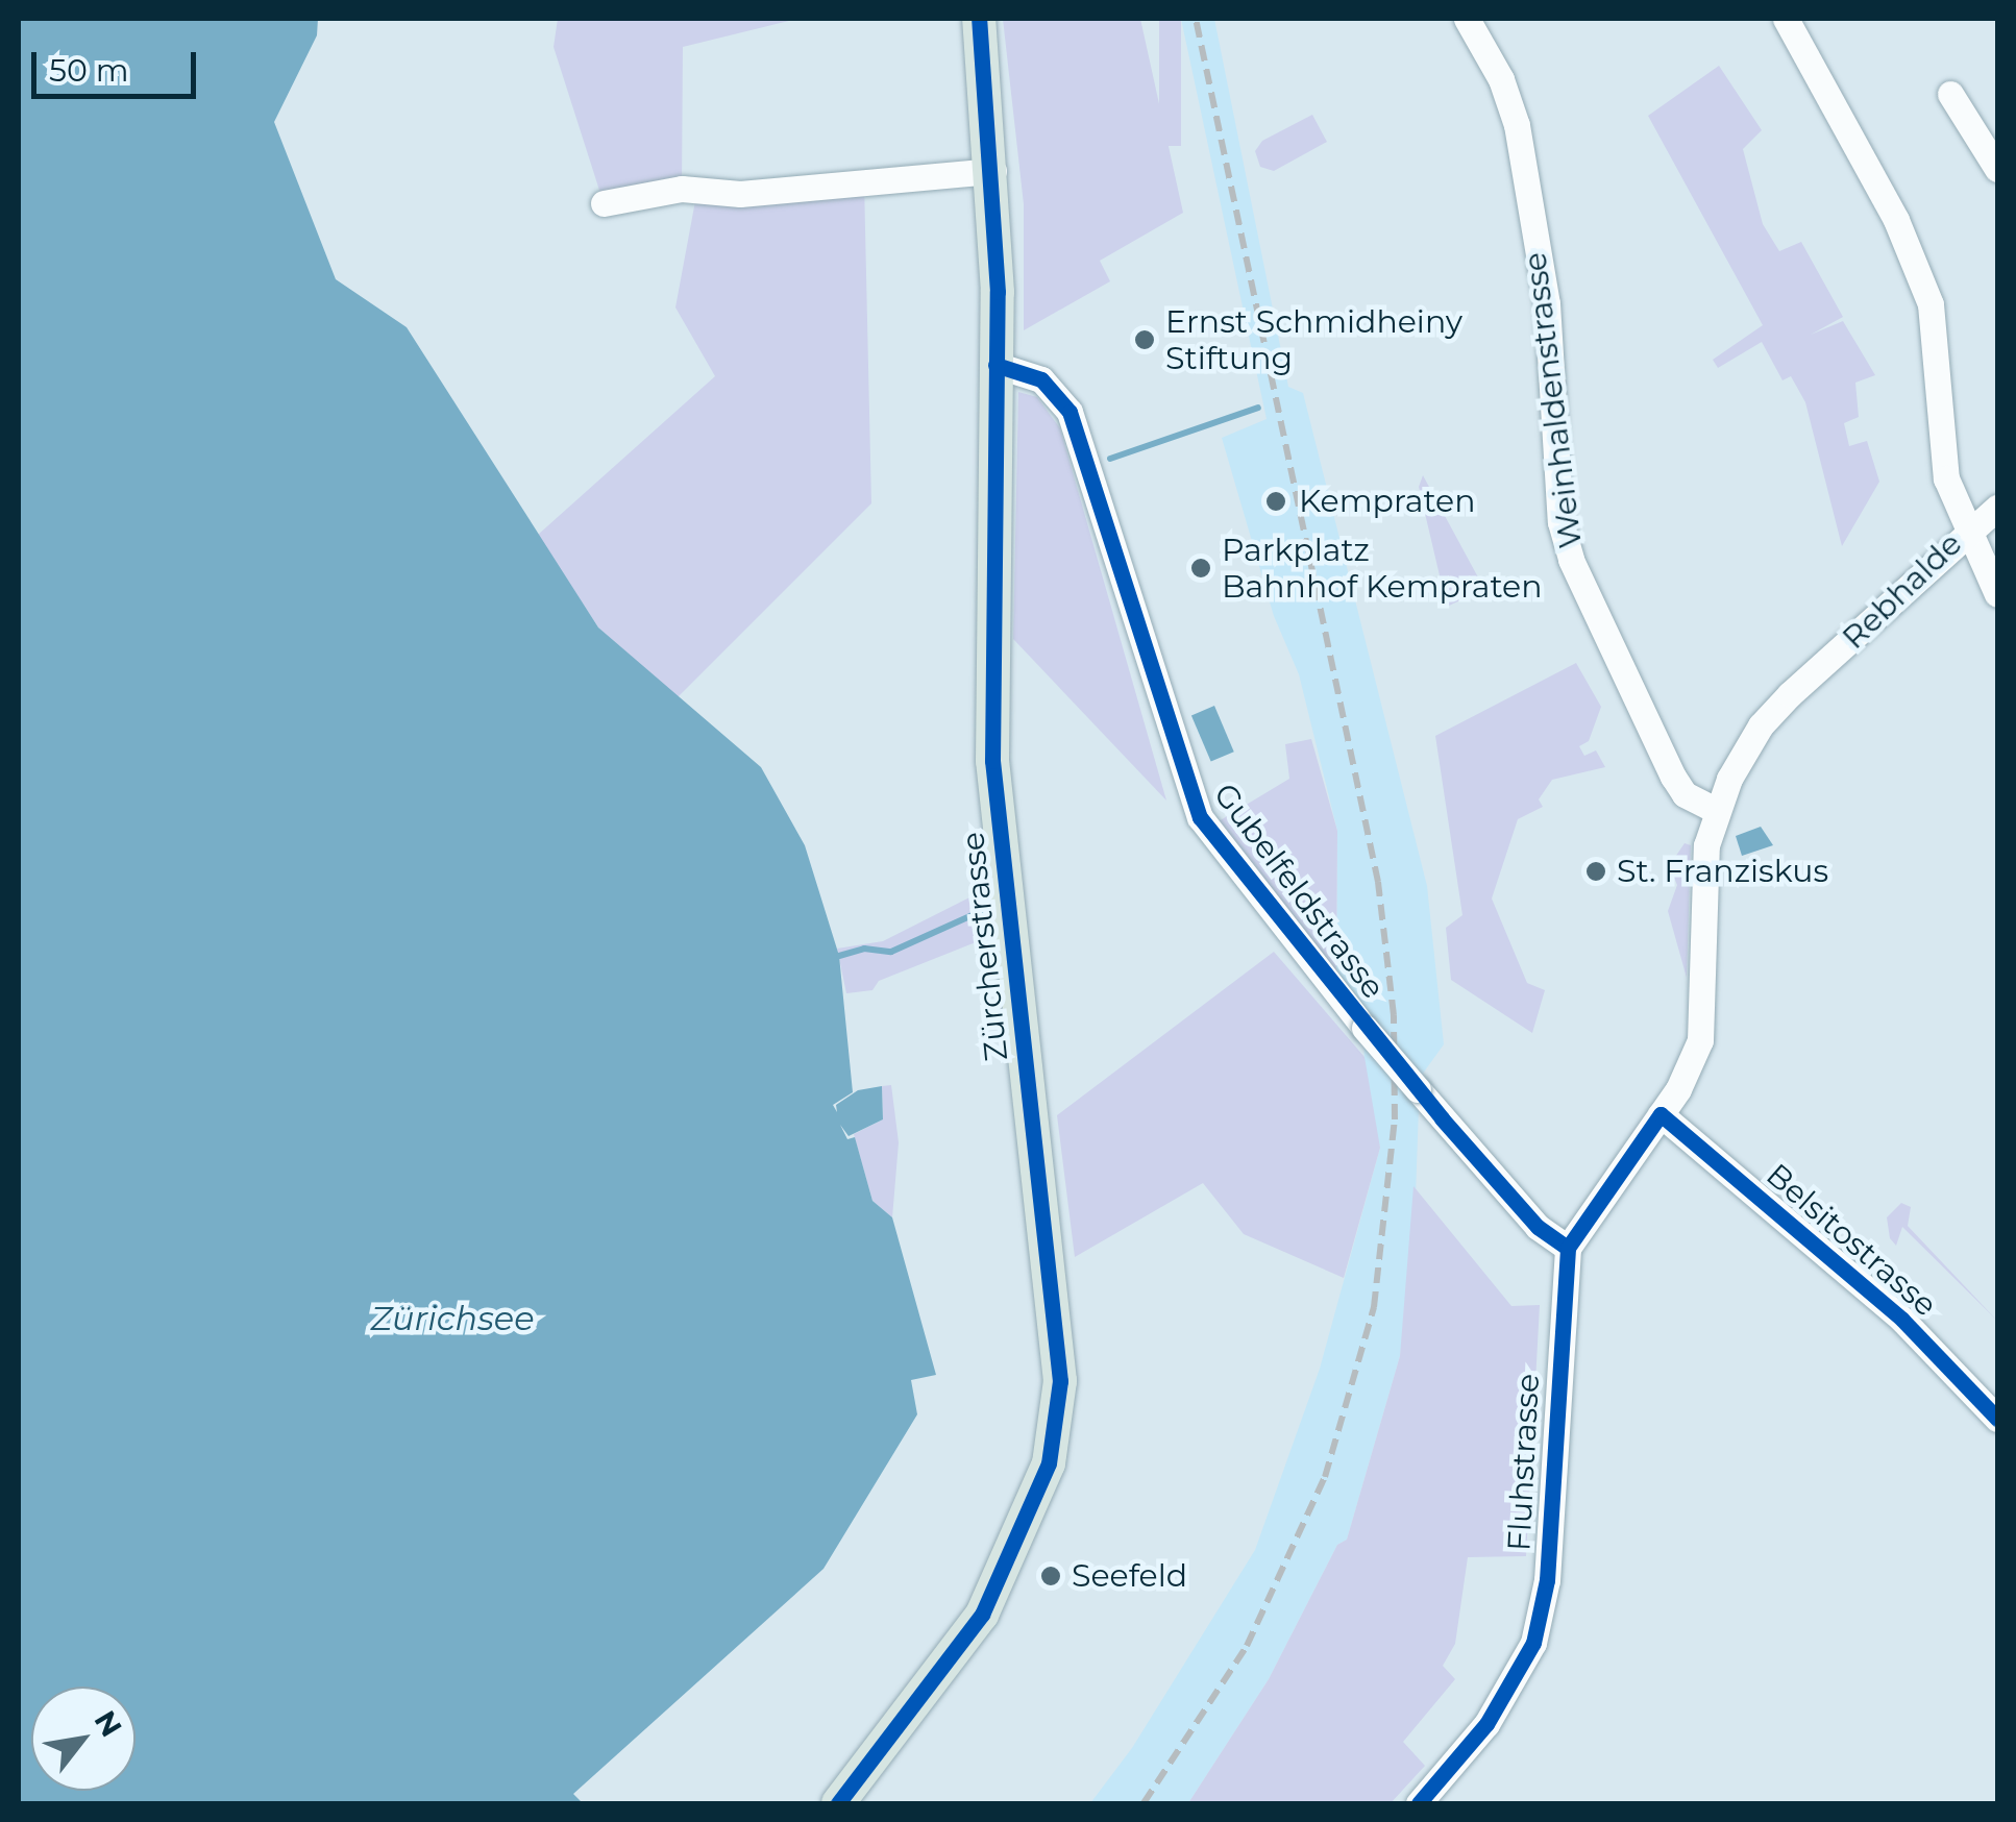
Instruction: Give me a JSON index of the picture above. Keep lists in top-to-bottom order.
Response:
{
  "streets": {
    "main road": ["Zürcherstrasse"],
    "street": [
      "Weinhaldenstrasse",
      "Rebhalde",
      "Gubelfeldstrasse",
      "Belsitostrasse",
      "Fluhstrasse"
    ]
  },
  "crossings": [
    ["Weinhaldenstrasse", "Rebhalde"],
    ["Rebhalde", "Belsitostrasse"],
    ["Gubelfeldstrasse", "Zürcherstrasse"],
    ["Gubelfeldstrasse", "Fluhstrasse"]
  ],
  "water": ["Zürichsee"],
  "places": [
    "Ernst Schmidheiny Stiftung",
    "Kempraten",
    "Parkplatz Bahnhof Kempraten",
    "St. Franziskus",
    "Seefeld"
  ],
  "scale_bar": "50 m",
  "north": "top right"
}
